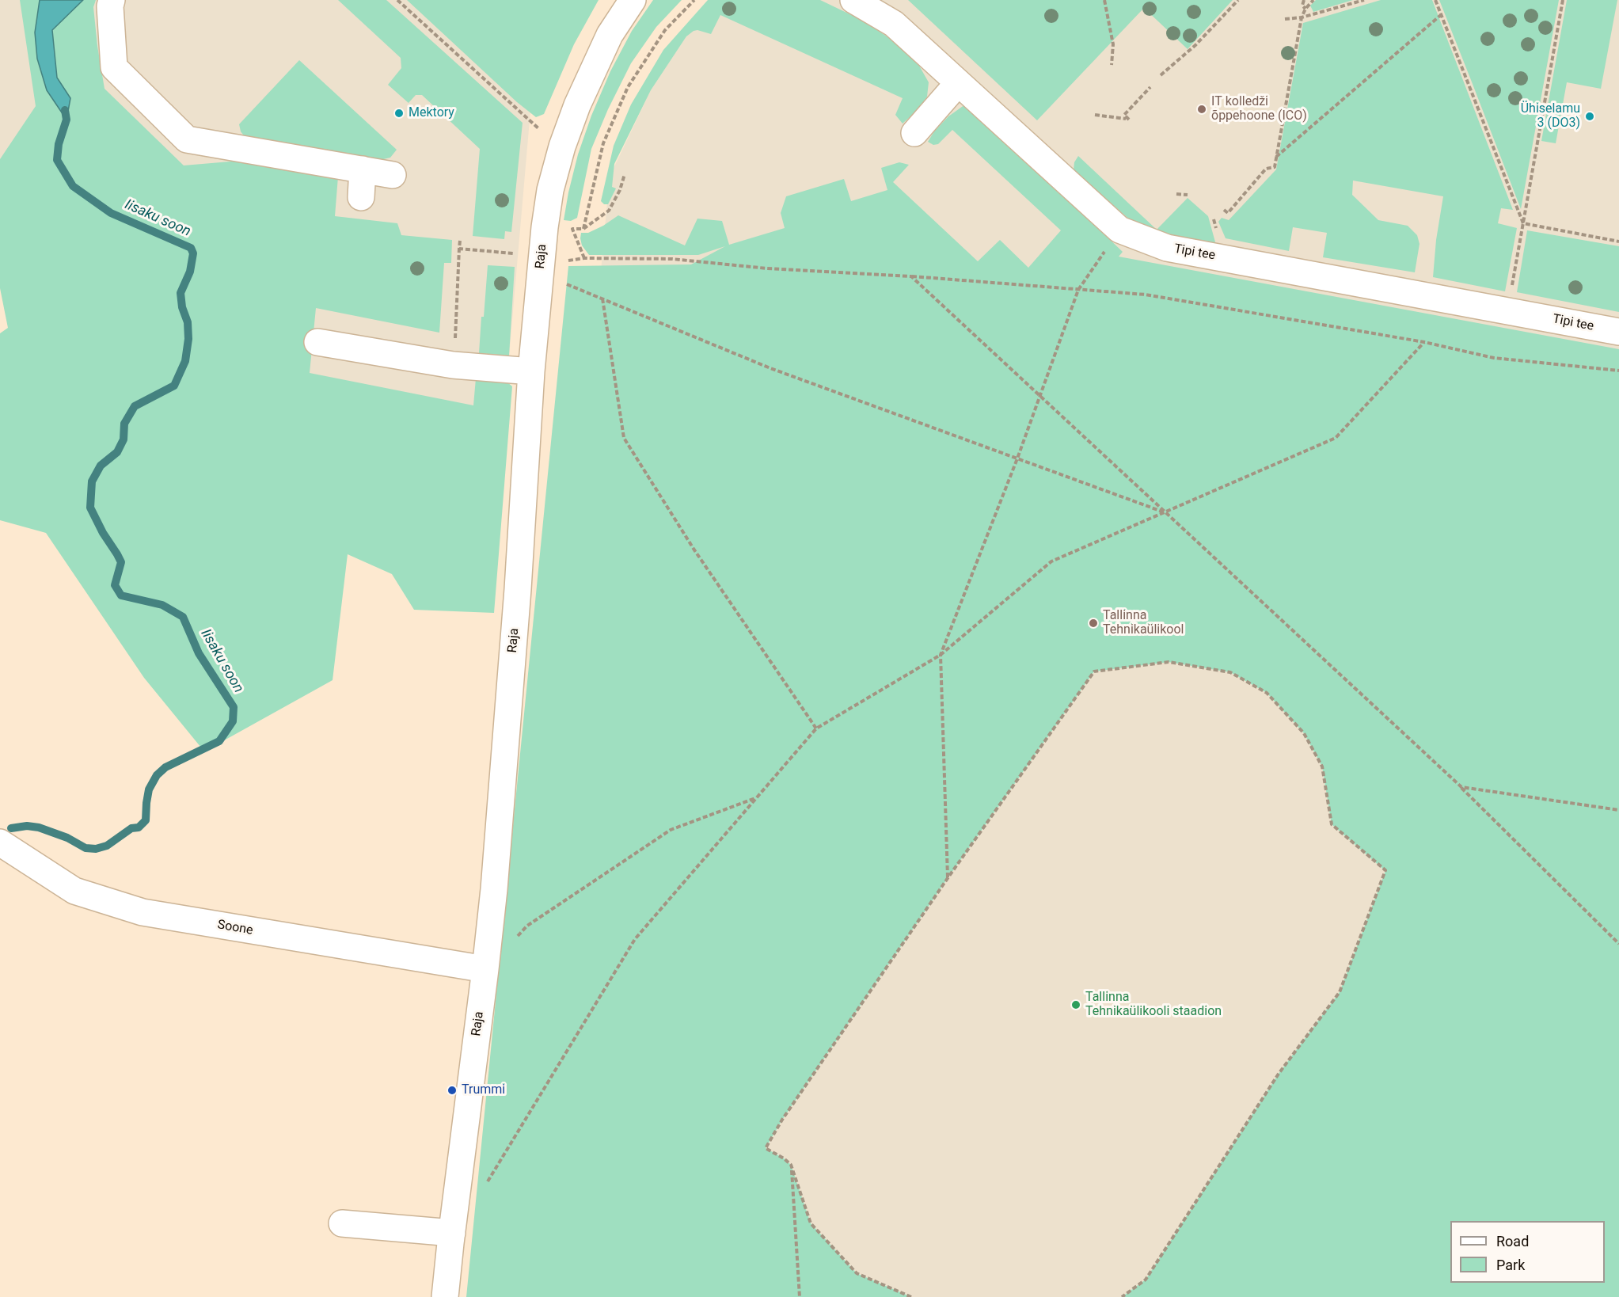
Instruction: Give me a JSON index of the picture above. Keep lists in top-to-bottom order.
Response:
{
  "streets": {
    "street": ["Tipi tee", "Raja", "Soone"]
  },
  "crossings": [
    ["Raja", "Soone"]
  ],
  "water": ["Iisaku soon"],
  "places": [
    "IT kolledži õppehoone (ICO)",
    "Mektory",
    "Ühiselamu 3 (DO3)",
    "Tallinna Tehnikaülikool",
    "Tallinna Tehnikaülikooli staadion",
    "Trummi"
  ],
  "legend": ["Road", "Park"]
}
